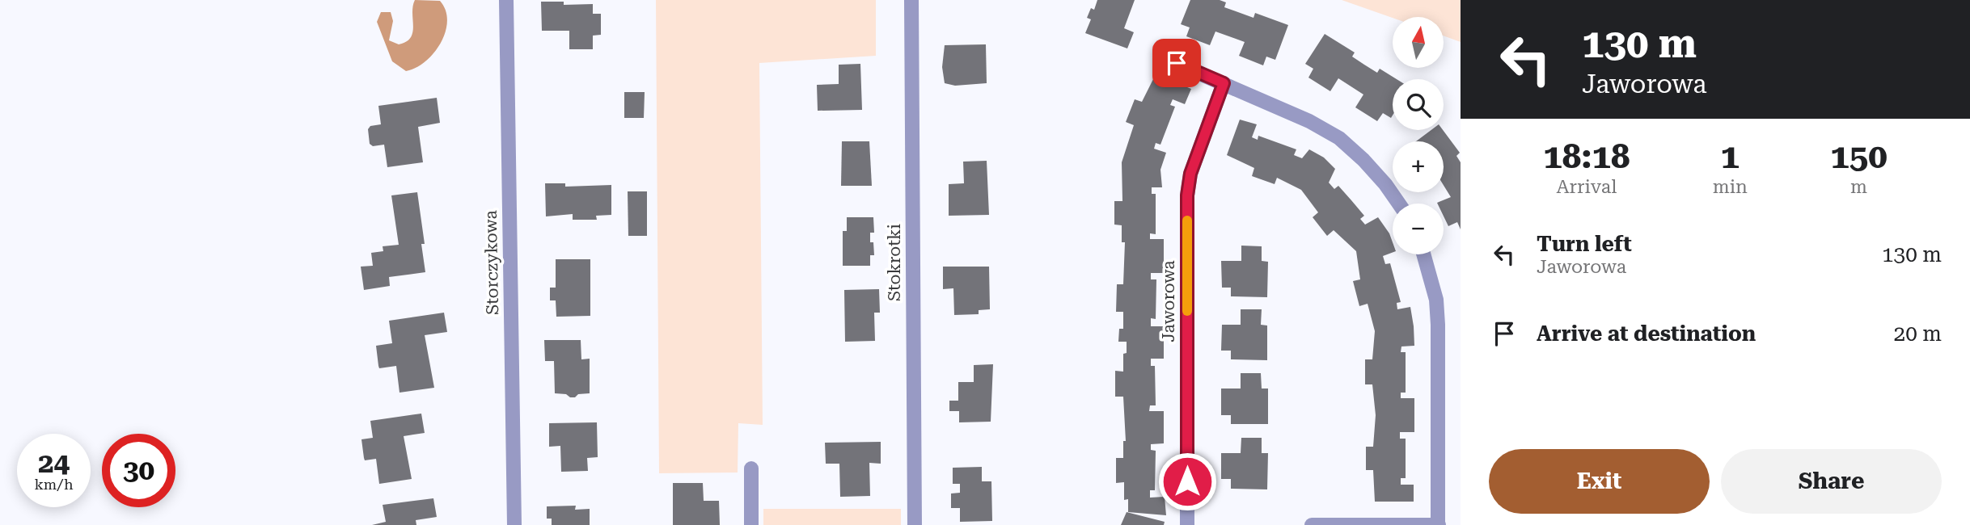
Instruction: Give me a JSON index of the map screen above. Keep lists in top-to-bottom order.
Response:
{
  "streets": {
    "street": ["Storczykowa", "Stokrotki", "Jaworowa"]
  },
  "north": "top",
  "page": {
    "turn": ["130 m", "Jaworowa"],
    "map_buttons": ["+", "−"],
    "eta": [
      "18:18",
      "Arrival",
      "1",
      "min",
      "150",
      "m"
    ],
    "list": [
      {
        "name": "Turn left",
        "note": "Jaworowa",
        "value": "130 m"
      },
      {
        "name": "Arrive at destination",
        "value": "20 m"
      }
    ],
    "speed": "24 km/h",
    "limit": "30",
    "buttons": ["Exit", "Share"]
  }
}
